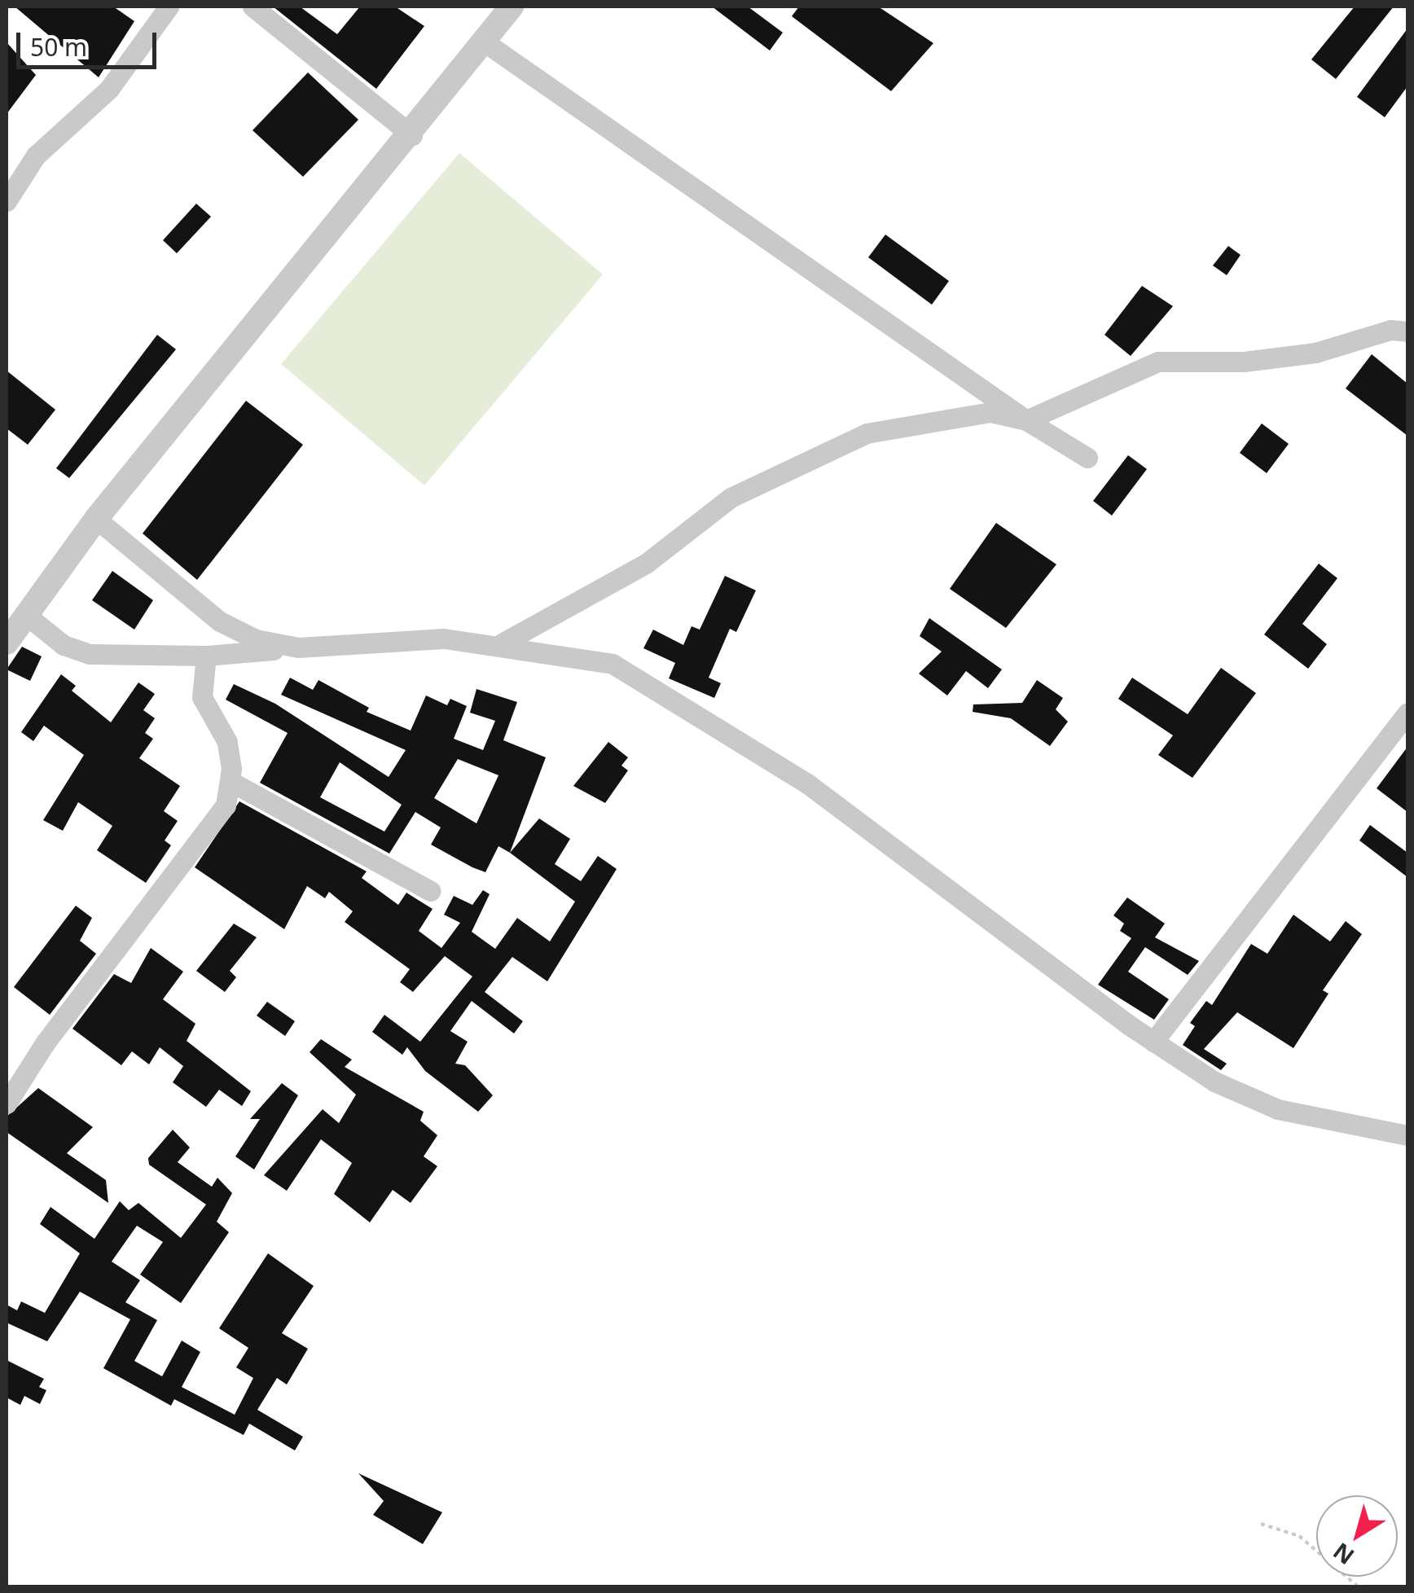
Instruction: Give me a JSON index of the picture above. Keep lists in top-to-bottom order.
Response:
{
  "scale_bar": "50 m",
  "north": "bottom left"
}
